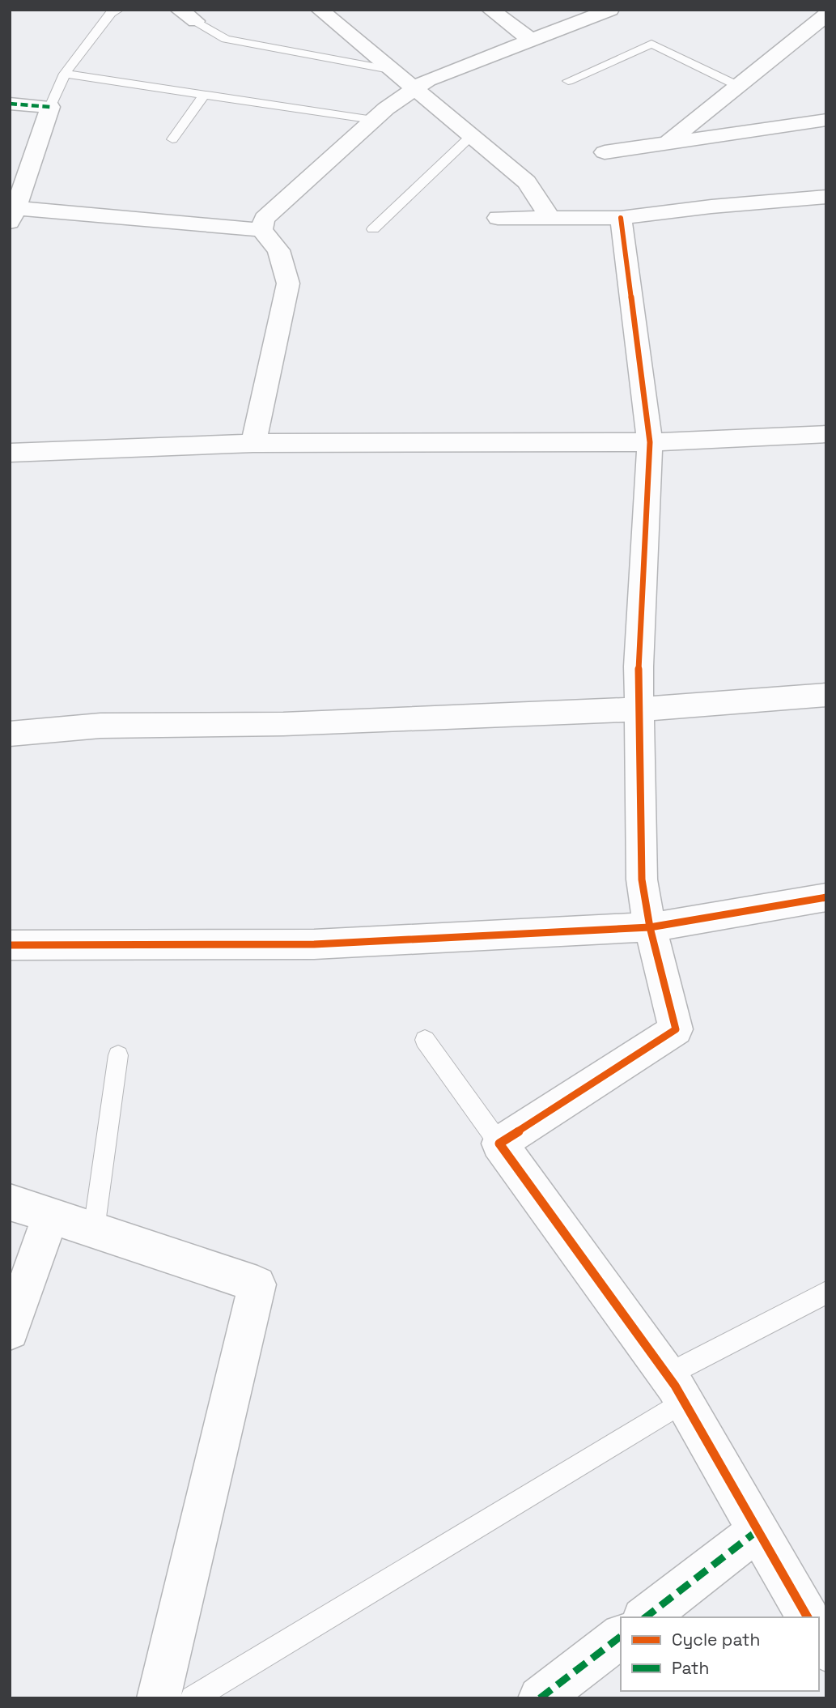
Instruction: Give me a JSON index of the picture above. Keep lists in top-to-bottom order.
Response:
{
  "legend": ["Cycle path", "Path"]
}
